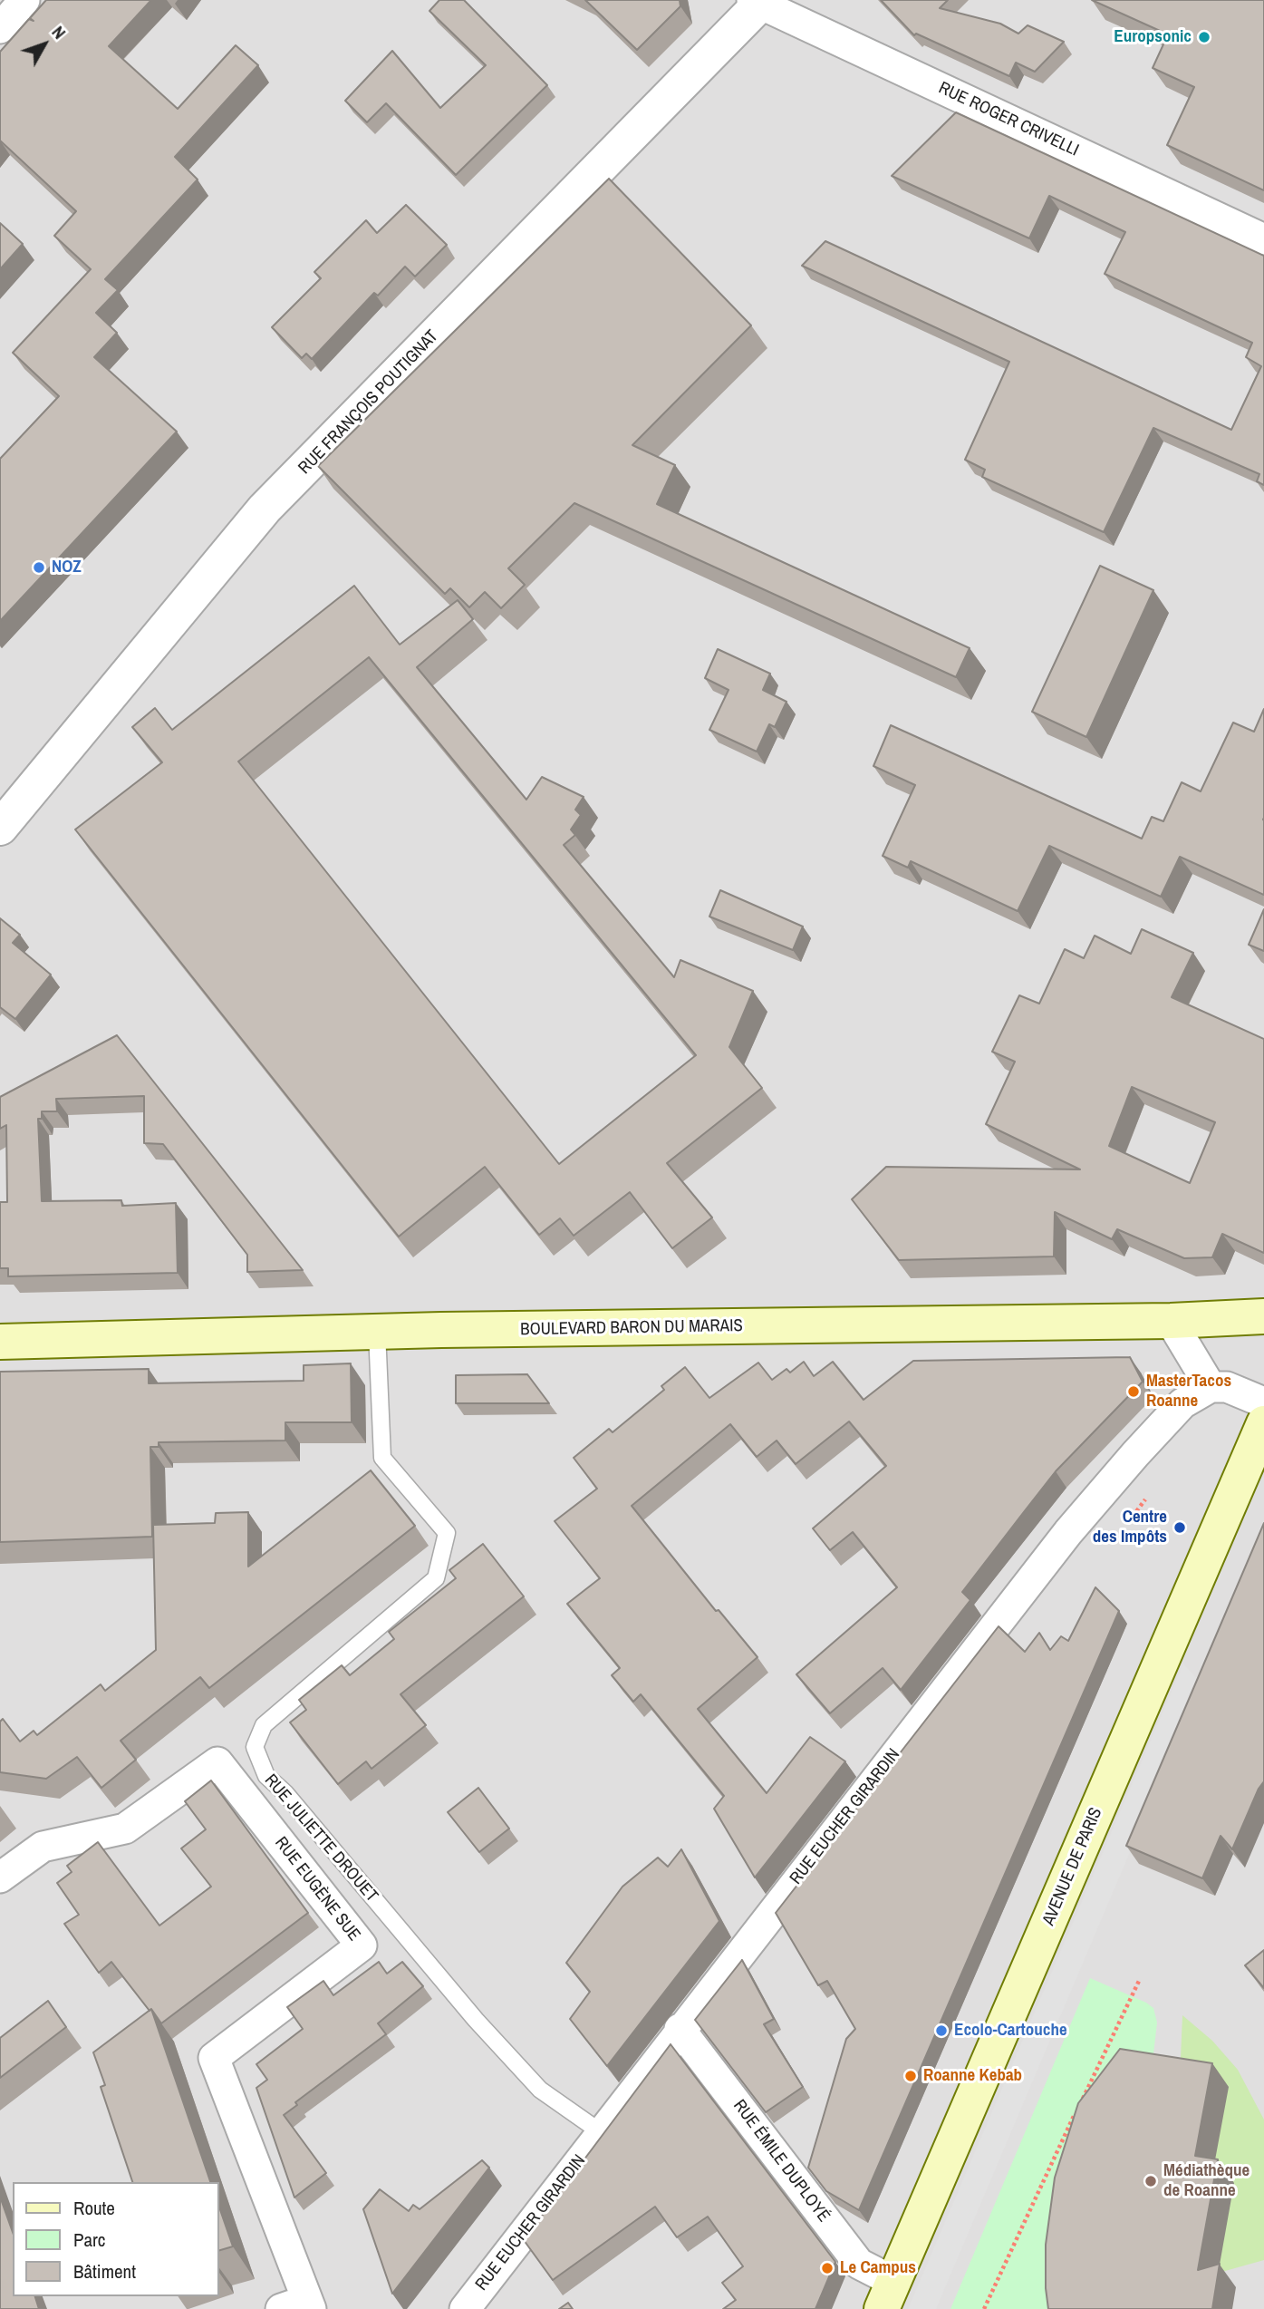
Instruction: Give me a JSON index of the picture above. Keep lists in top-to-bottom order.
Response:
{
  "streets": {
    "main road": ["BOULEVARD BARON DU MARAIS", "AVENUE DE PARIS"],
    "street": [
      "RUE ROGER CRIVELLI",
      "RUE FRANÇOIS POUTIGNAT",
      "RUE EUCHER GIRARDIN",
      "RUE EUGÈNE SUE",
      "RUE ÉMILE DUPLOYÉ"
    ],
    "lane": ["RUE JULIETTE DROUET"]
  },
  "crossings": [
    ["RUE ROGER CRIVELLI", "RUE FRANÇOIS POUTIGNAT"],
    ["BOULEVARD BARON DU MARAIS", "RUE JULIETTE DROUET"],
    ["RUE EUCHER GIRARDIN", "RUE JULIETTE DROUET"],
    ["RUE EUCHER GIRARDIN", "RUE ÉMILE DUPLOYÉ"],
    ["AVENUE DE PARIS", "RUE ÉMILE DUPLOYÉ"]
  ],
  "places": [
    "Europsonic",
    "NOZ",
    "MasterTacos Roanne",
    "Centre des Impôts",
    "Ecolo-Cartouche",
    "Roanne Kebab",
    "Médiathèque de Roanne",
    "Le Campus"
  ],
  "legend": ["Route", "Parc", "Bâtiment"],
  "north": "top right"
}
